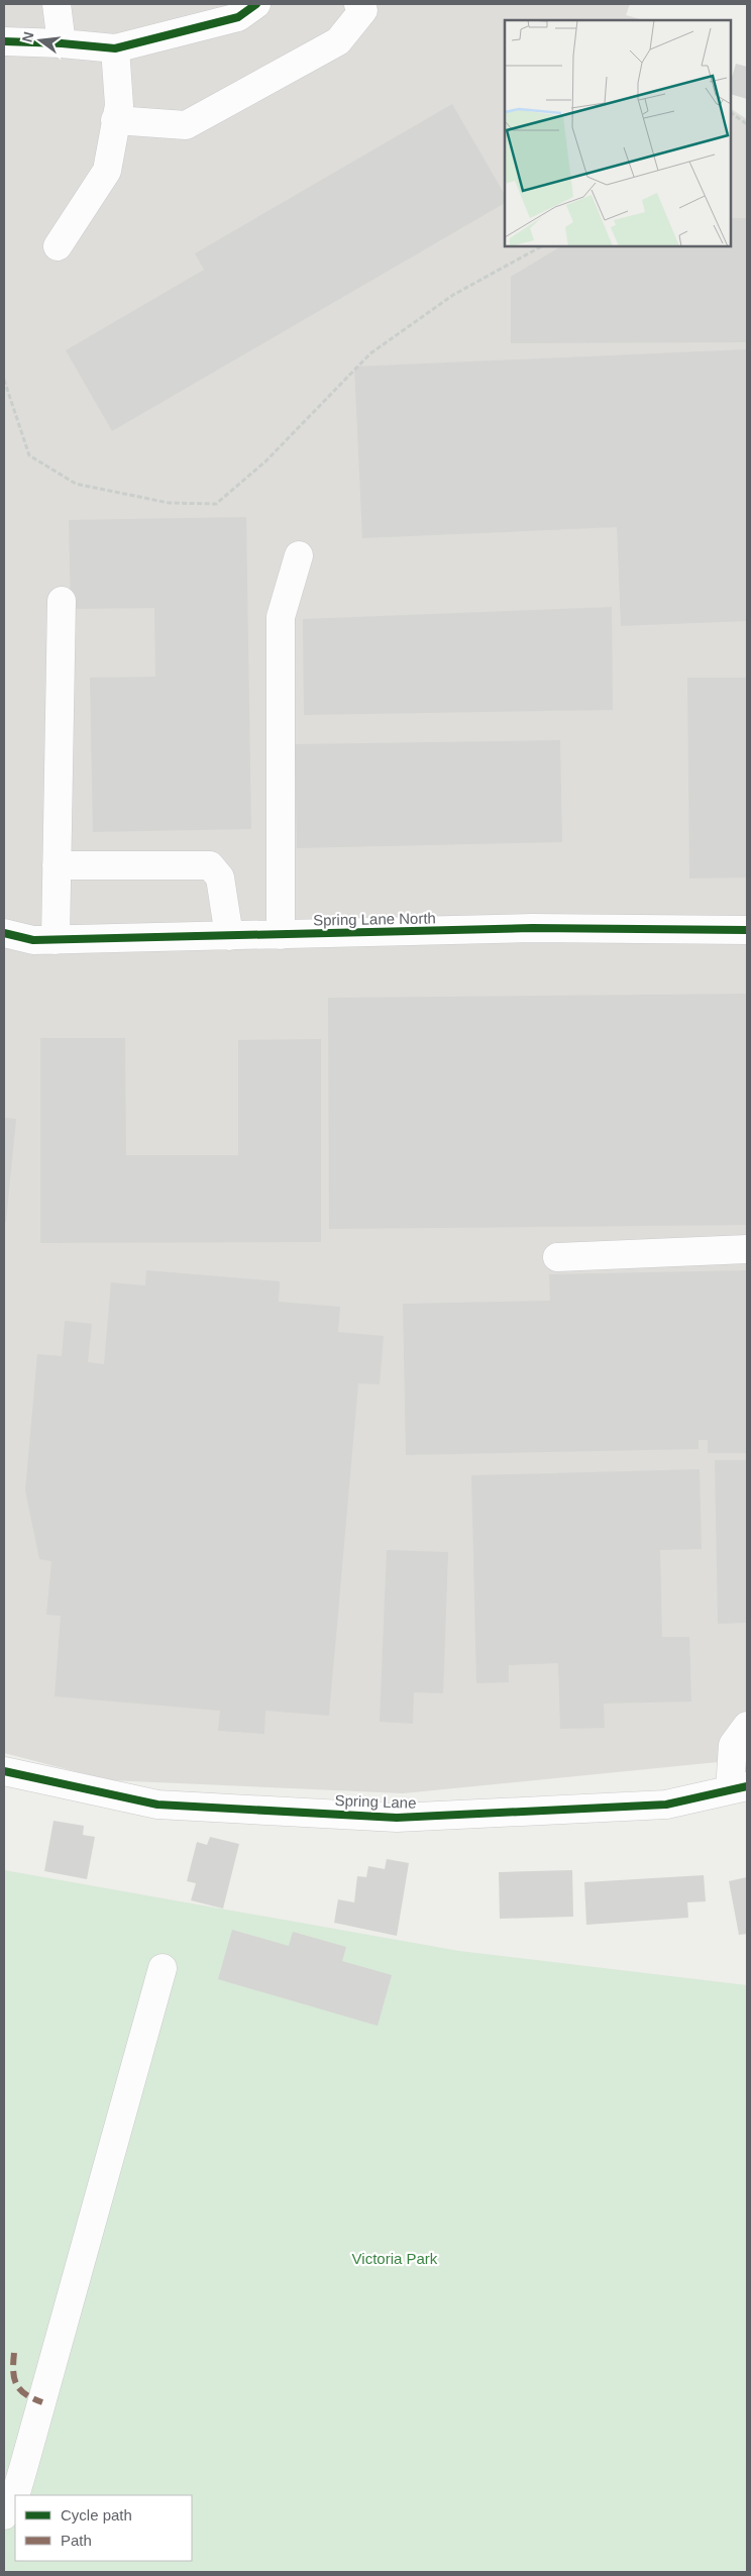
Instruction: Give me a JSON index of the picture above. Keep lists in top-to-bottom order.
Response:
{
  "streets": {
    "street": ["Spring Lane North", "Spring Lane"]
  },
  "parks": ["Victoria Park"],
  "legend": ["Cycle path", "Path"],
  "north": "left"
}
